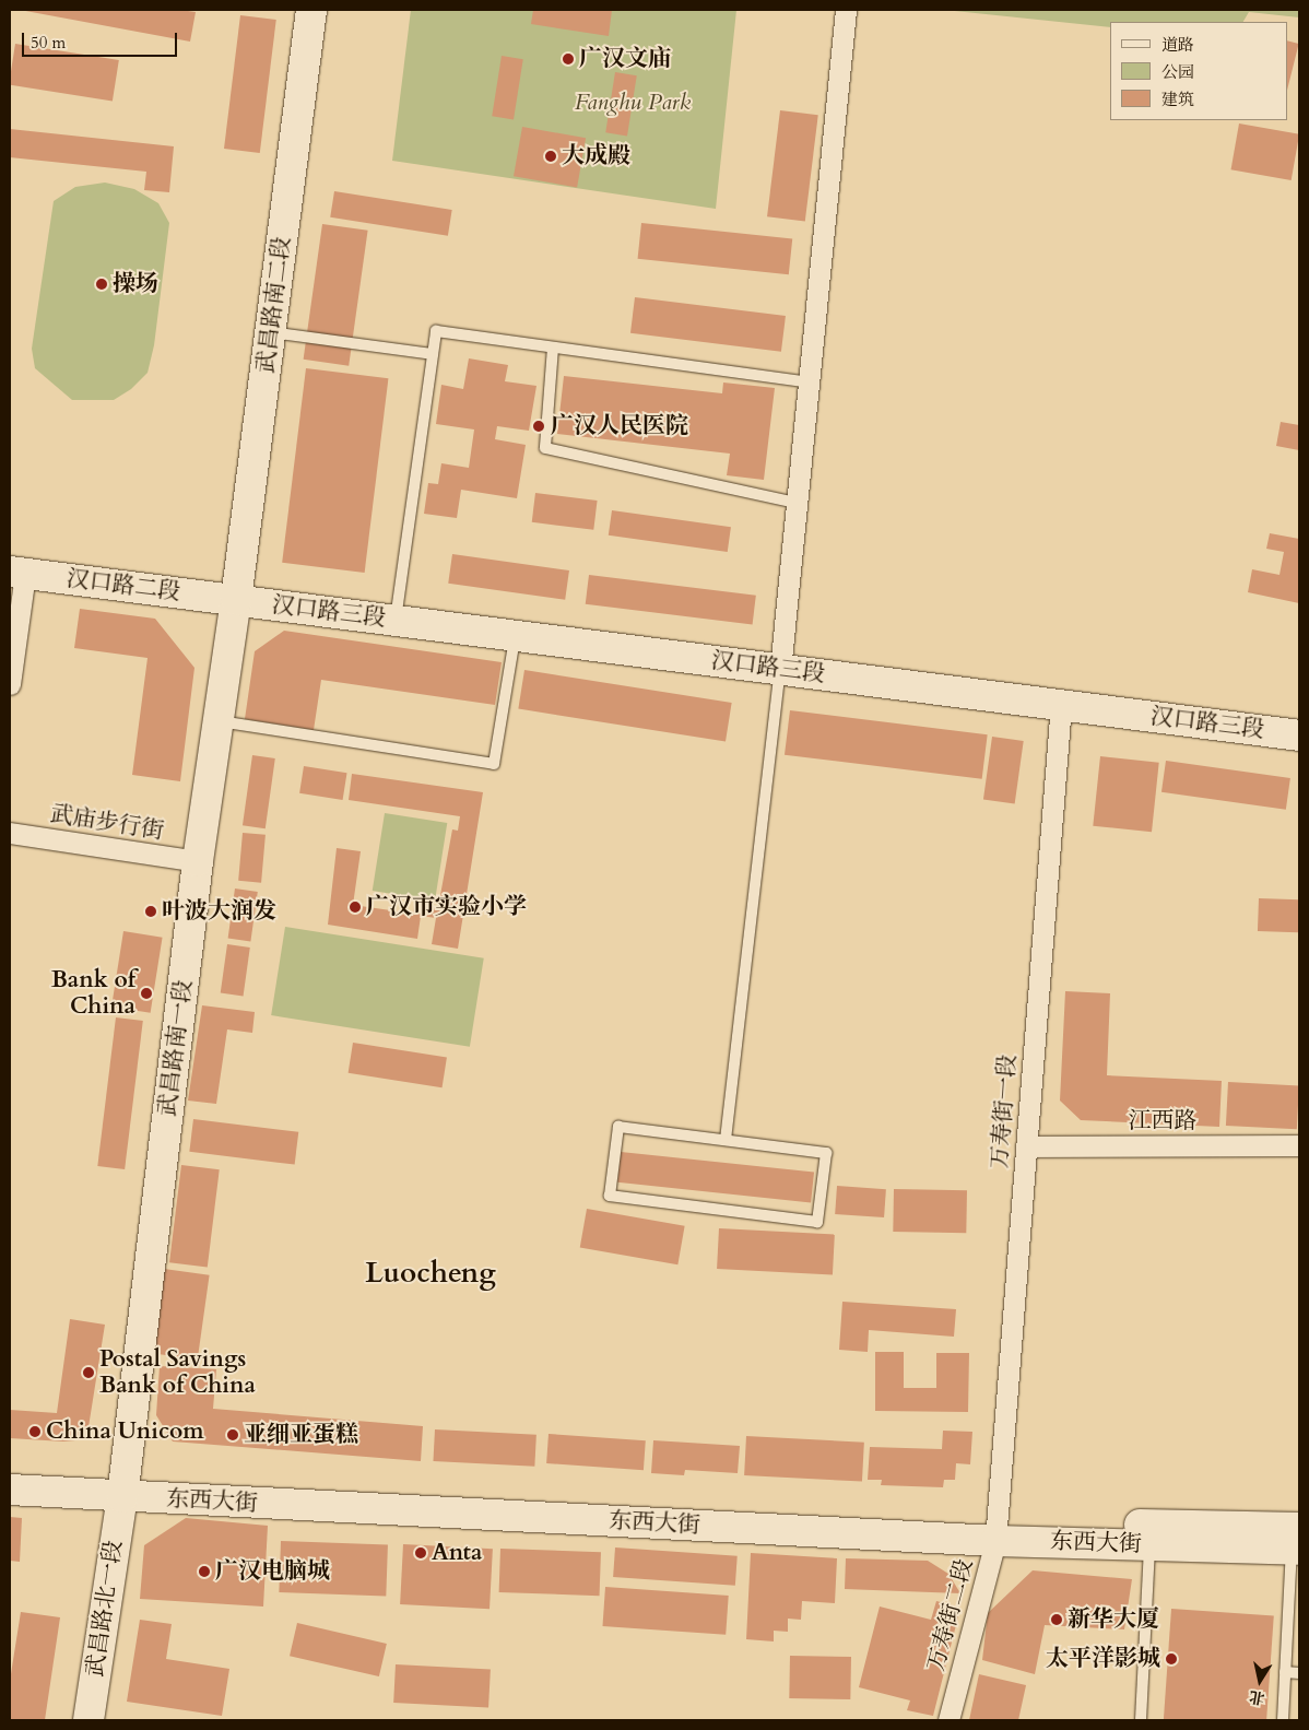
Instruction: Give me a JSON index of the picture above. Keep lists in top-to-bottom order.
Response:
{
  "streets": {
    "street": [
      "武昌路南二段",
      "汉口路二段",
      "汉口路三段",
      "武庙步行街",
      "武昌路南一段",
      "万寿街一段",
      "江西路",
      "东西大街",
      "武昌路北一段",
      "万寿街二段"
    ]
  },
  "crossings": [
    ["武昌路南二段", "汉口路二段"],
    ["武昌路南二段", "汉口路三段"],
    ["武昌路南二段", "武昌路南一段"],
    ["汉口路二段", "汉口路三段"],
    ["汉口路二段", "武昌路南一段"],
    ["汉口路三段", "武昌路南一段"],
    ["汉口路三段", "万寿街一段"],
    ["武庙步行街", "武昌路南一段"],
    ["武昌路南一段", "东西大街"],
    ["武昌路南一段", "武昌路北一段"],
    ["万寿街一段", "江西路"],
    ["万寿街一段", "东西大街"],
    ["万寿街一段", "万寿街二段"],
    ["东西大街", "武昌路北一段"],
    ["东西大街", "万寿街二段"]
  ],
  "districts": ["Luocheng"],
  "parks": ["Fanghu Park"],
  "places": [
    "广汉文庙",
    "大成殿",
    "操场",
    "广汉人民医院",
    "广汉市实验小学",
    "叶波大润发",
    "Bank of China",
    "Postal Savings Bank of China",
    "China Unicom",
    "亚细亚蛋糕",
    "Anta",
    "广汉电脑城",
    "新华大厦",
    "太平洋影城"
  ],
  "legend": ["道路", "公园", "建筑"],
  "scale_bar": "50 m",
  "north": "bottom"
}
